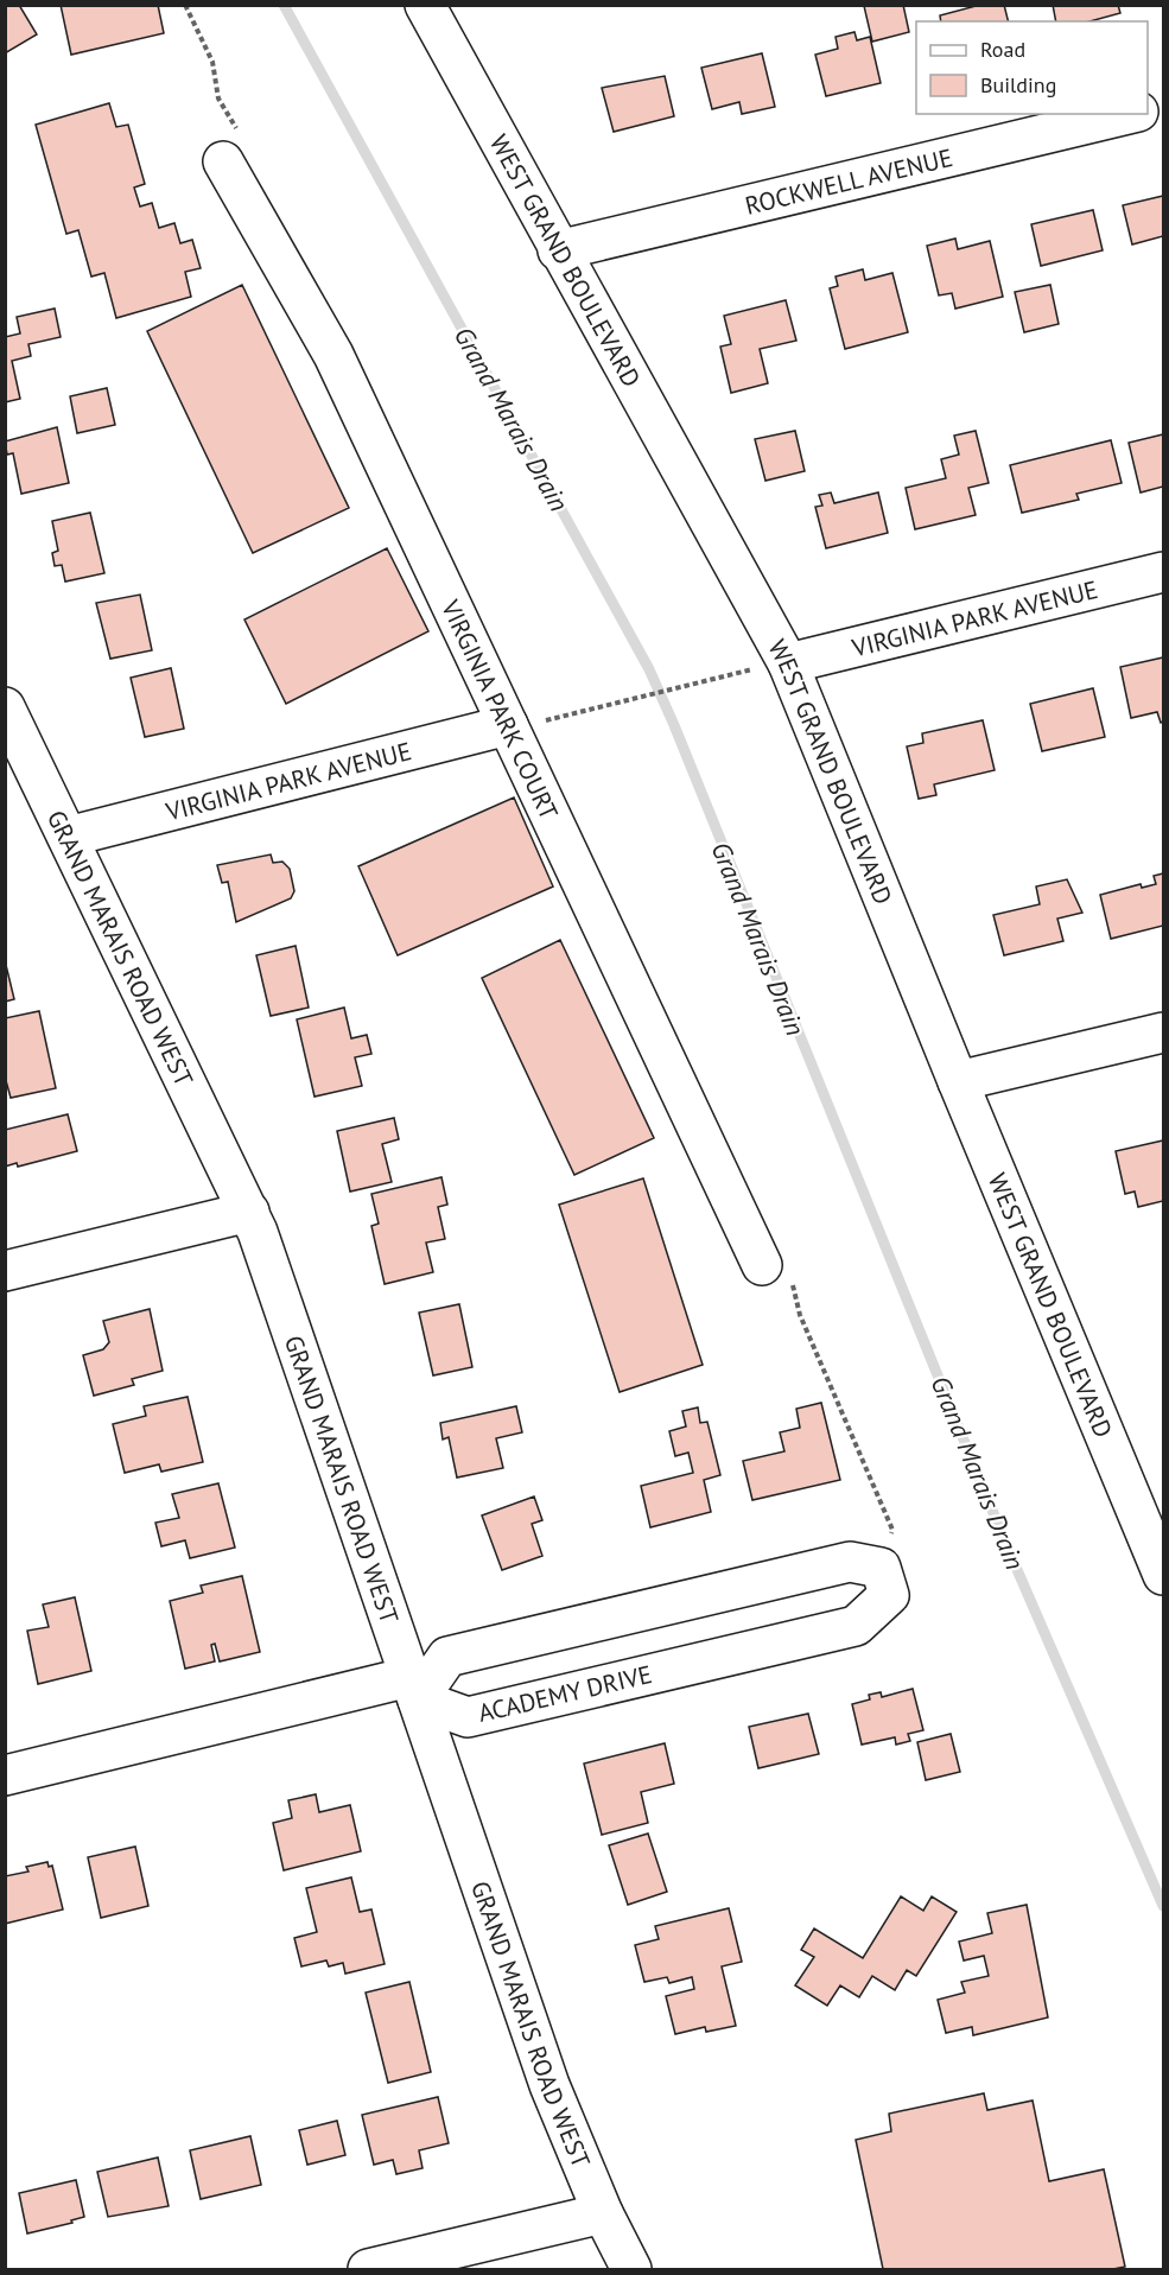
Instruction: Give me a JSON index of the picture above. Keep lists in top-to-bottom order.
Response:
{
  "streets": {
    "street": [
      "ROCKWELL AVENUE",
      "WEST GRAND BOULEVARD",
      "VIRGINIA PARK AVENUE",
      "VIRGINIA PARK COURT",
      "GRAND MARAIS ROAD WEST",
      "ACADEMY DRIVE"
    ]
  },
  "crossings": [
    ["ROCKWELL AVENUE", "WEST GRAND BOULEVARD"],
    ["WEST GRAND BOULEVARD", "VIRGINIA PARK AVENUE"],
    ["VIRGINIA PARK AVENUE", "VIRGINIA PARK COURT"],
    ["VIRGINIA PARK AVENUE", "GRAND MARAIS ROAD WEST"],
    ["GRAND MARAIS ROAD WEST", "ACADEMY DRIVE"]
  ],
  "water": ["Grand Marais Drain"],
  "legend": ["Road", "Building"]
}
